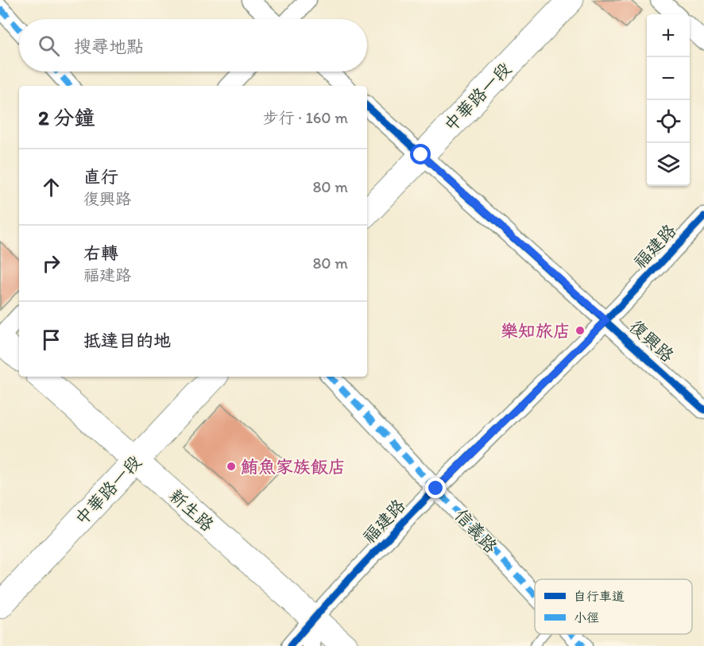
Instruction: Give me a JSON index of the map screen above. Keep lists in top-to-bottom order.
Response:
{
  "streets": {
    "street": [
      "中華路一段",
      "福建路",
      "復興路",
      "新生路",
      "信義路"
    ]
  },
  "crossings": [
    ["中華路一段", "復興路"],
    ["中華路一段", "新生路"],
    ["福建路", "復興路"],
    ["福建路", "新生路"],
    ["福建路", "信義路"]
  ],
  "places": ["樂知旅店", "鮪魚家族飯店"],
  "legend": ["自行車道", "小徑"],
  "page": {
    "map_buttons": ["+", "−"],
    "search": "搜尋地點",
    "heading": ["2 分鐘", "步行 · 160 m"],
    "list": [
      ["直行", "復興路", "80 m"],
      ["右轉", "福建路", "80 m"],
      "抵達目的地"
    ]
  }
}
